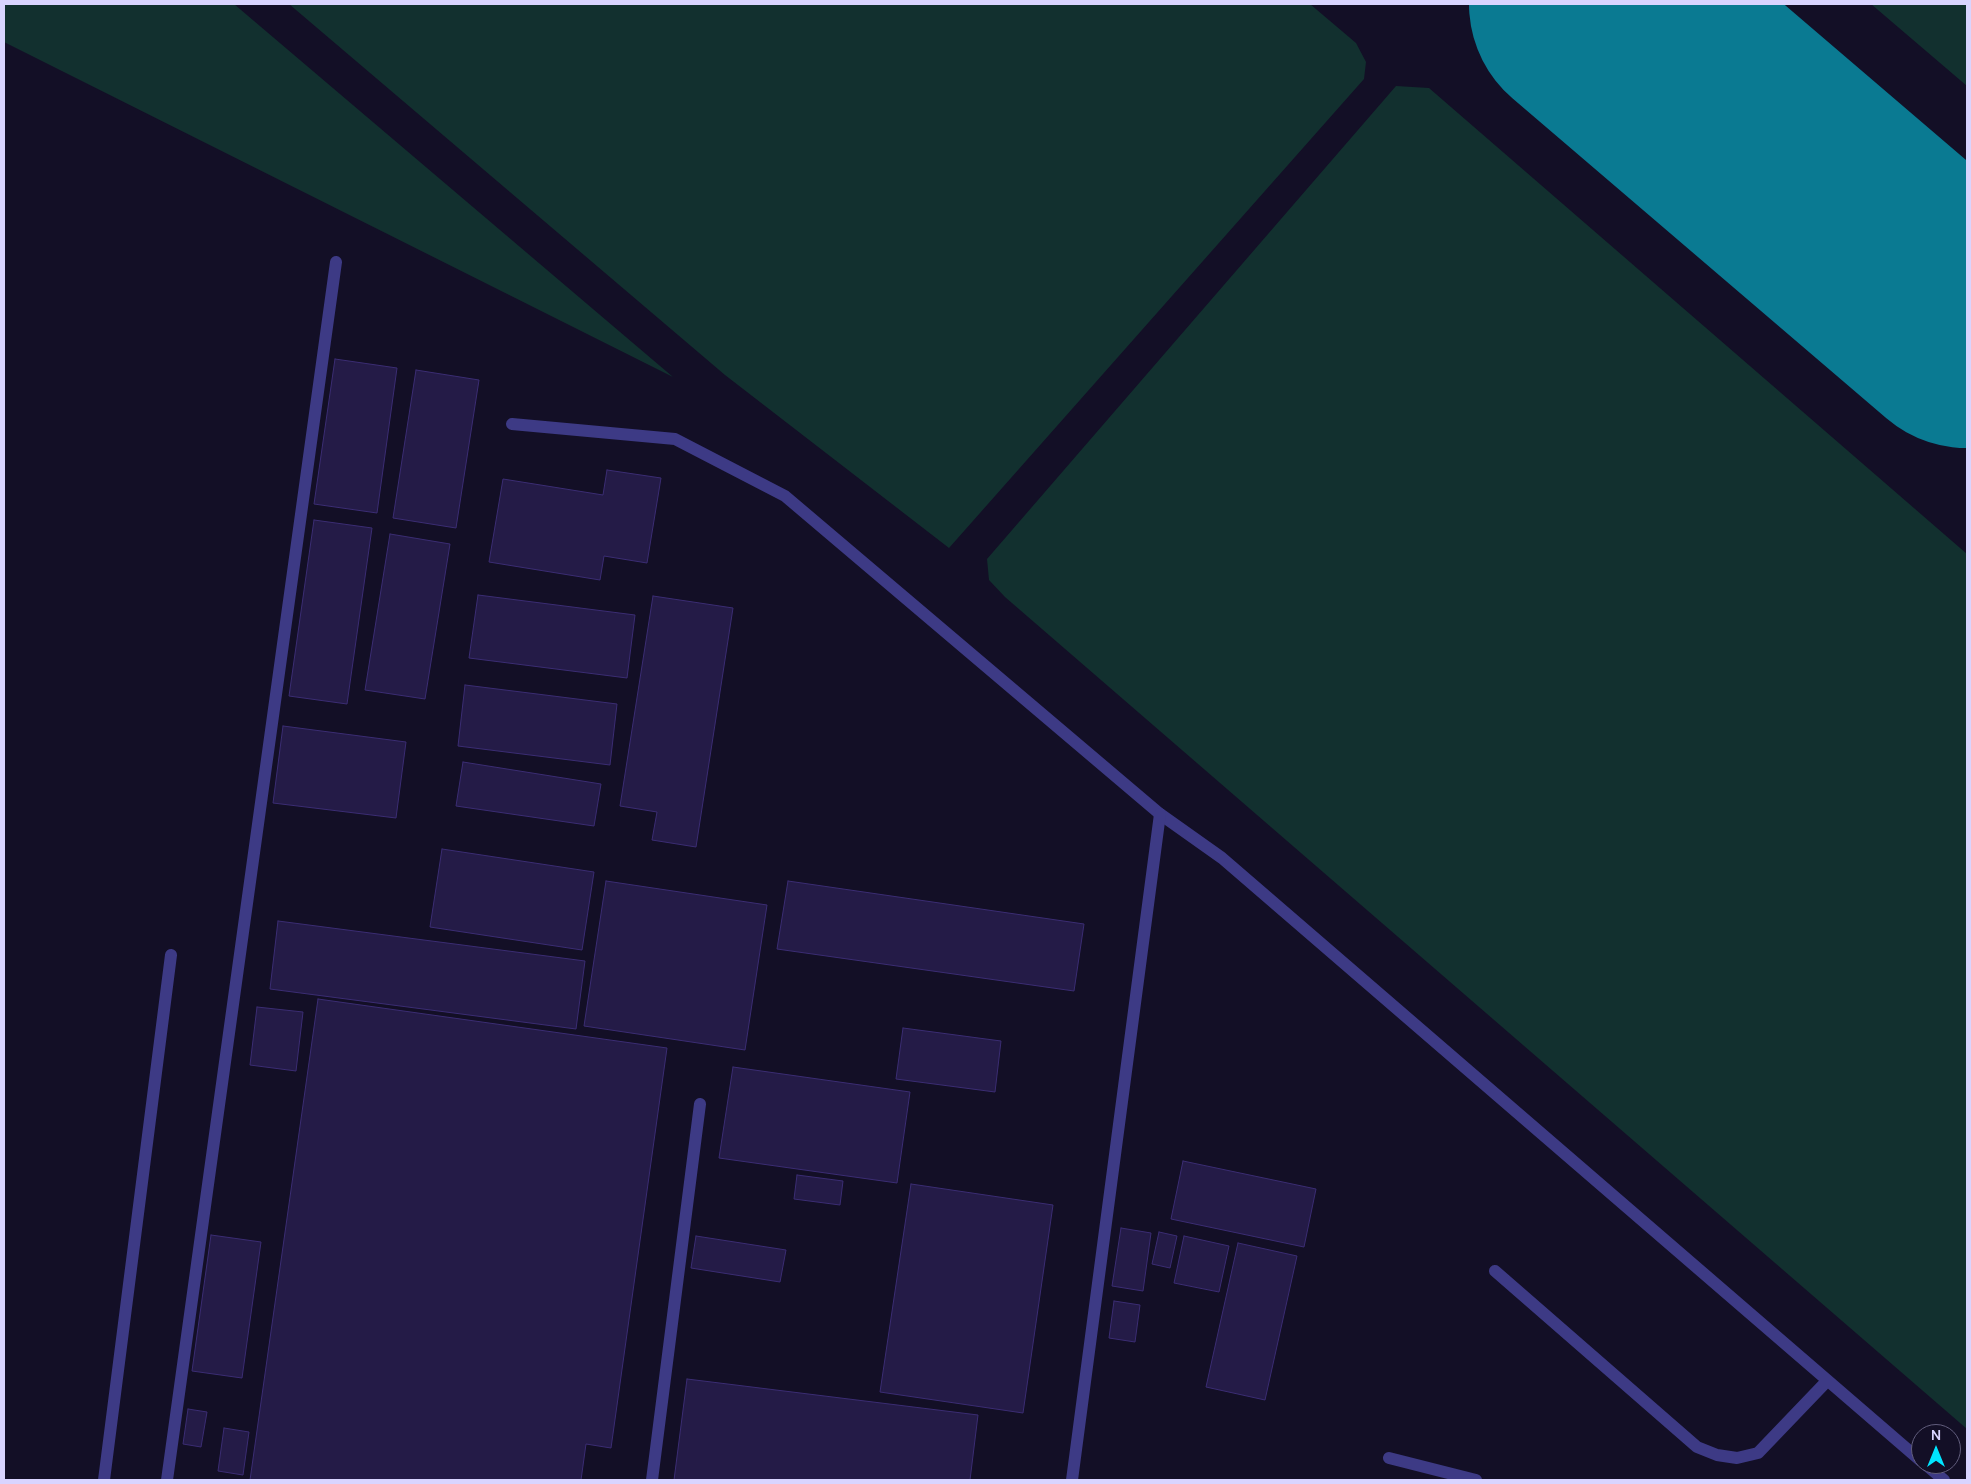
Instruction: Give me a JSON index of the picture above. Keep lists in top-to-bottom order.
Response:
{
  "north": "top"
}
